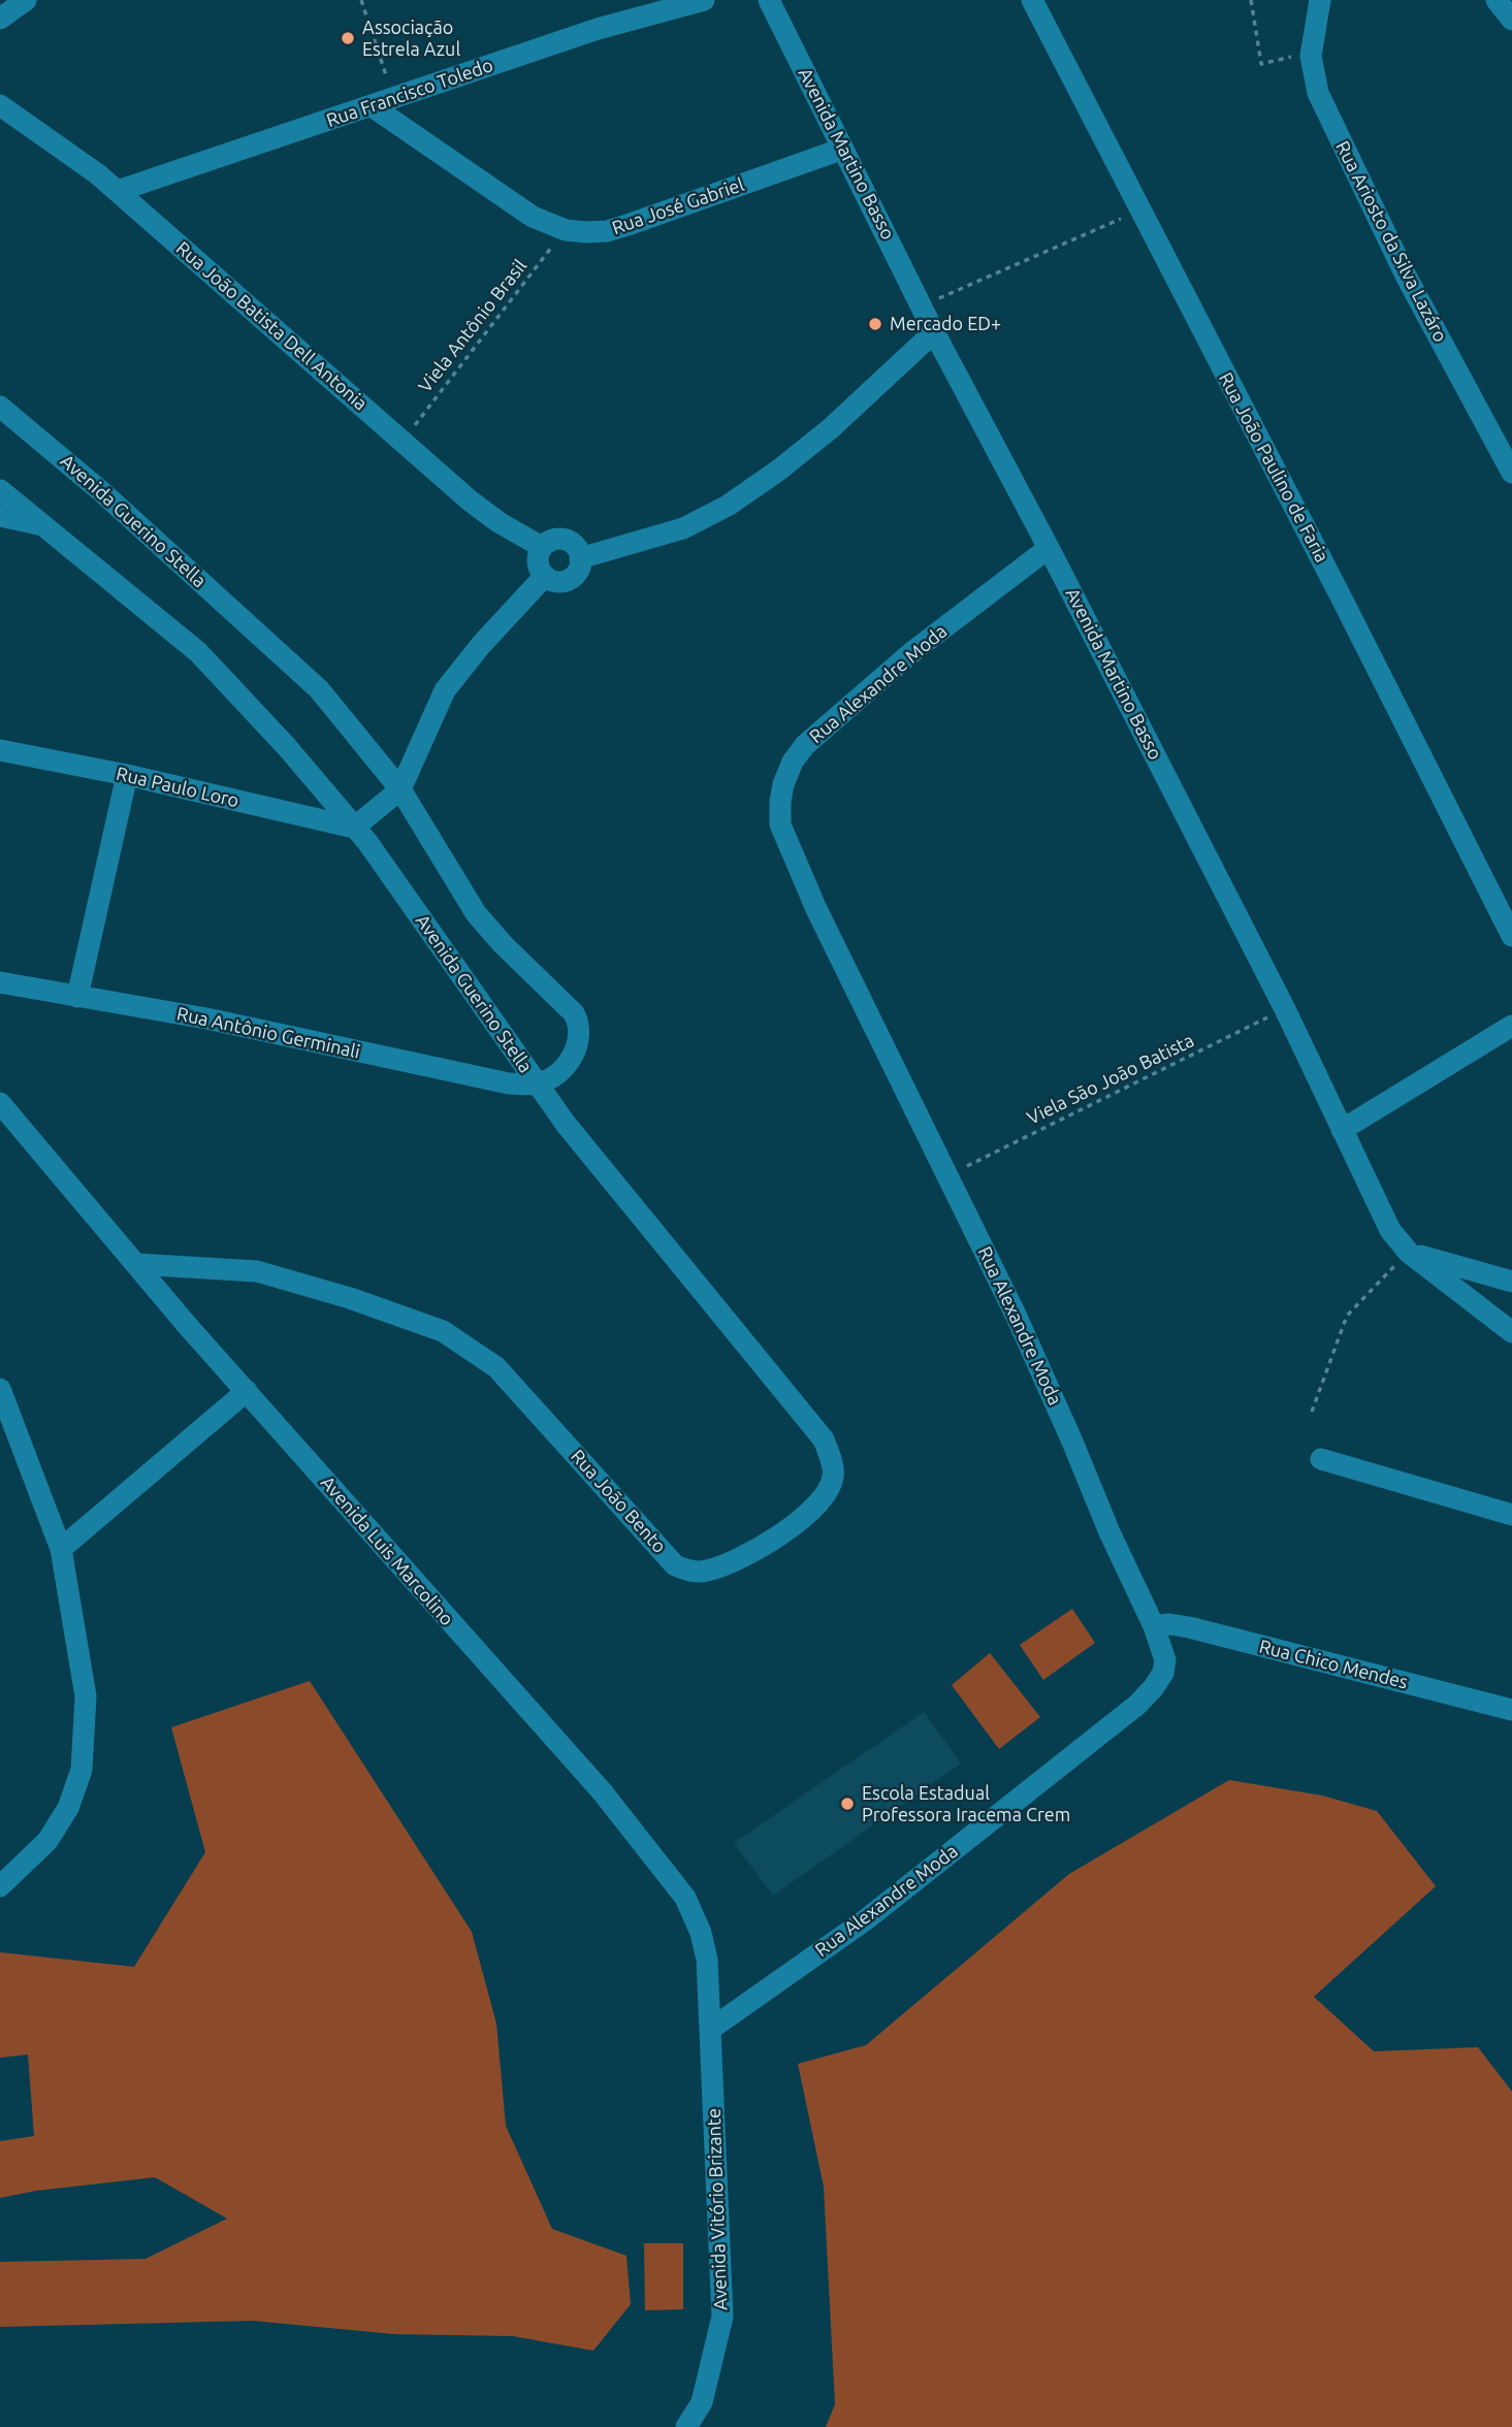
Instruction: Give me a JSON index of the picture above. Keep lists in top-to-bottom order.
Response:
{
  "streets": {
    "street": [
      "Rua Francisco Toledo",
      "Avenida Martino Basso",
      "Rua José Gabriel",
      "Rua Ariosto da Silva Lazáro",
      "Rua João Batista Dell Antonia",
      "Rua João Paulino de Faria",
      "Avenida Guerino Stella",
      "Rua Alexandre Moda",
      "Rua Paulo Loro",
      "Rua Antônio Germinali",
      "Rua João Bento",
      "Avenida Luis Marcolino",
      "Rua Chico Mendes",
      "Avenida Vitório Brizante"
    ],
    "path": ["Viela Antônio Brasil", "Viela São João Batista"]
  },
  "crossings": [
    ["Rua Francisco Toledo", "Rua José Gabriel"],
    ["Rua Francisco Toledo", "Rua João Batista Dell Antonia"],
    ["Avenida Martino Basso", "Rua José Gabriel"],
    ["Avenida Martino Basso", "Rua Alexandre Moda"],
    ["Avenida Martino Basso", "Viela São João Batista"],
    ["Rua José Gabriel", "Viela Antônio Brasil"],
    ["Rua João Batista Dell Antonia", "Viela Antônio Brasil"],
    ["Avenida Guerino Stella", "Rua Paulo Loro"],
    ["Avenida Guerino Stella", "Rua Antônio Germinali"],
    ["Avenida Guerino Stella", "Rua João Bento"],
    ["Rua Alexandre Moda", "Viela São João Batista"],
    ["Rua Alexandre Moda", "Avenida Luis Marcolino"],
    ["Rua Alexandre Moda", "Rua Chico Mendes"],
    ["Rua Alexandre Moda", "Avenida Vitório Brizante"],
    ["Rua Antônio Germinali", "Rua João Bento"],
    ["Rua João Bento", "Avenida Luis Marcolino"],
    ["Avenida Luis Marcolino", "Avenida Vitório Brizante"]
  ],
  "places": ["Associação Estrela Azul", "Mercado ED+", "Escola Estadual Professora Iracema Crem"]
}
